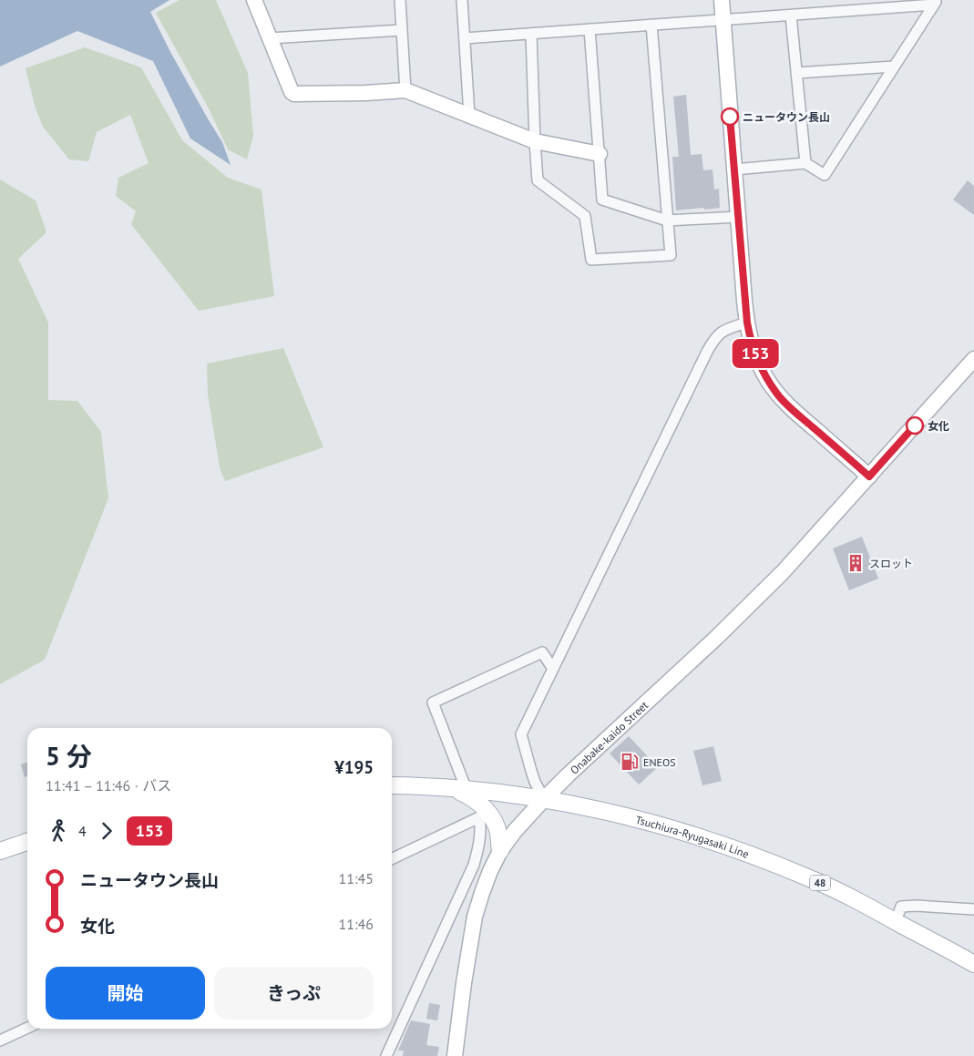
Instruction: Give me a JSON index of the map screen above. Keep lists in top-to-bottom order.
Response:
{
  "streets": {
    "main road": ["Tsuchiura-Ryugasaki Line", "48"],
    "street": ["Onabake-kaido Street"]
  },
  "crossings": [
    ["Onabake-kaido Street", "Tsuchiura-Ryugasaki Line"]
  ],
  "places": {
    "other": ["ニュータウン長山", "女化"],
    "building": ["スロット"],
    "fuel station": ["ENEOS"]
  },
  "lines": ["bus line 153"],
  "page": {
    "on_map": "153",
    "heading": ["5 分", "11:41 – 11:46 · バス", "¥195"],
    "legs": ["4", "153"],
    "list": [
      {
        "name": "ニュータウン長山",
        "value": "11:45"
      },
      {
        "name": "女化",
        "value": "11:46"
      }
    ],
    "buttons": ["開始", "きっぷ"]
  }
}
